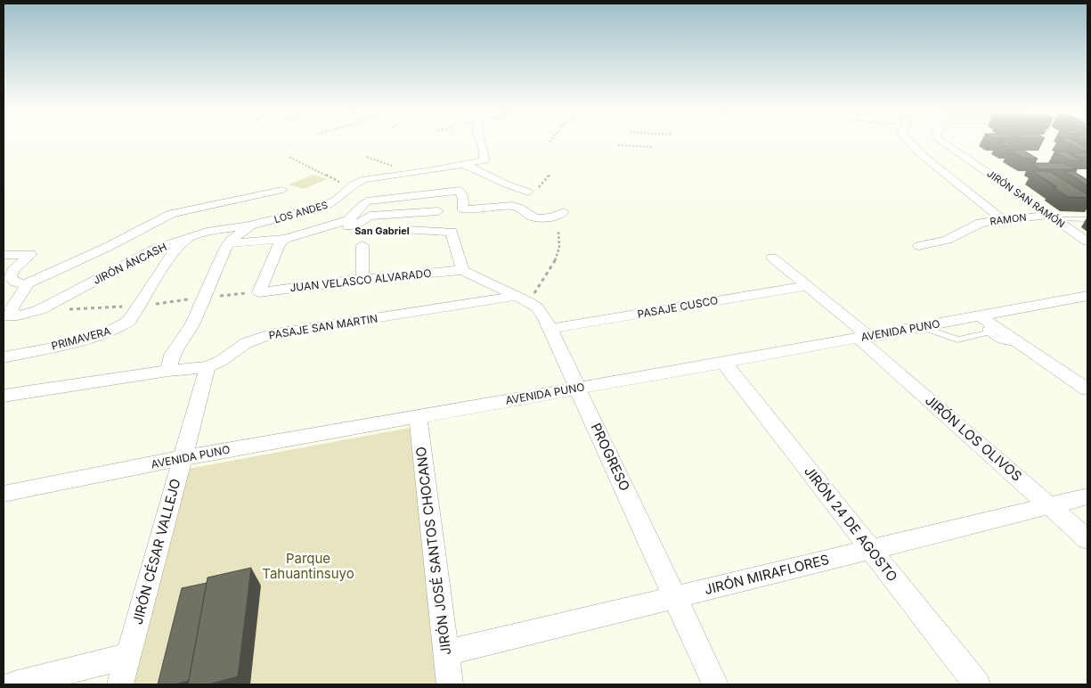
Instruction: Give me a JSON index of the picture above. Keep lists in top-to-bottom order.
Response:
{
  "streets": {
    "street": [
      "JIRÓN SAN RAMÓN",
      "LOS ANDES",
      "RAMON",
      "JIRÓN ÁNCASH",
      "JUAN VELASCO ALVARADO",
      "PASAJE CUSCO",
      "PASAJE SAN MARTIN",
      "AVENIDA PUNO",
      "PRIMAVERA",
      "JIRÓN LOS OLIVOS",
      "PROGRESO",
      "JIRÓN 24 DE AGOSTO",
      "JIRÓN JOSÉ SANTOS CHOCANO",
      "JIRÓN CÉSAR VALLEJO",
      "JIRÓN MIRAFLORES"
    ]
  },
  "crossings": [
    ["JIRÓN SAN RAMÓN", "RAMON"],
    ["LOS ANDES", "JIRÓN ÁNCASH"],
    ["LOS ANDES", "PASAJE SAN MARTIN"],
    ["JIRÓN ÁNCASH", "PRIMAVERA"],
    ["JUAN VELASCO ALVARADO", "PROGRESO"],
    ["PASAJE CUSCO", "JIRÓN LOS OLIVOS"],
    ["PASAJE CUSCO", "PROGRESO"],
    ["PASAJE SAN MARTIN", "PROGRESO"],
    ["PASAJE SAN MARTIN", "JIRÓN CÉSAR VALLEJO"],
    ["AVENIDA PUNO", "JIRÓN LOS OLIVOS"],
    ["AVENIDA PUNO", "PROGRESO"],
    ["AVENIDA PUNO", "JIRÓN 24 DE AGOSTO"],
    ["AVENIDA PUNO", "JIRÓN JOSÉ SANTOS CHOCANO"],
    ["AVENIDA PUNO", "JIRÓN CÉSAR VALLEJO"],
    ["JIRÓN LOS OLIVOS", "JIRÓN MIRAFLORES"],
    ["PROGRESO", "JIRÓN MIRAFLORES"],
    ["JIRÓN 24 DE AGOSTO", "JIRÓN MIRAFLORES"],
    ["JIRÓN JOSÉ SANTOS CHOCANO", "JIRÓN MIRAFLORES"]
  ],
  "districts": ["San Gabriel"],
  "parks": ["Parque Tahuantinsuyo"]
}
